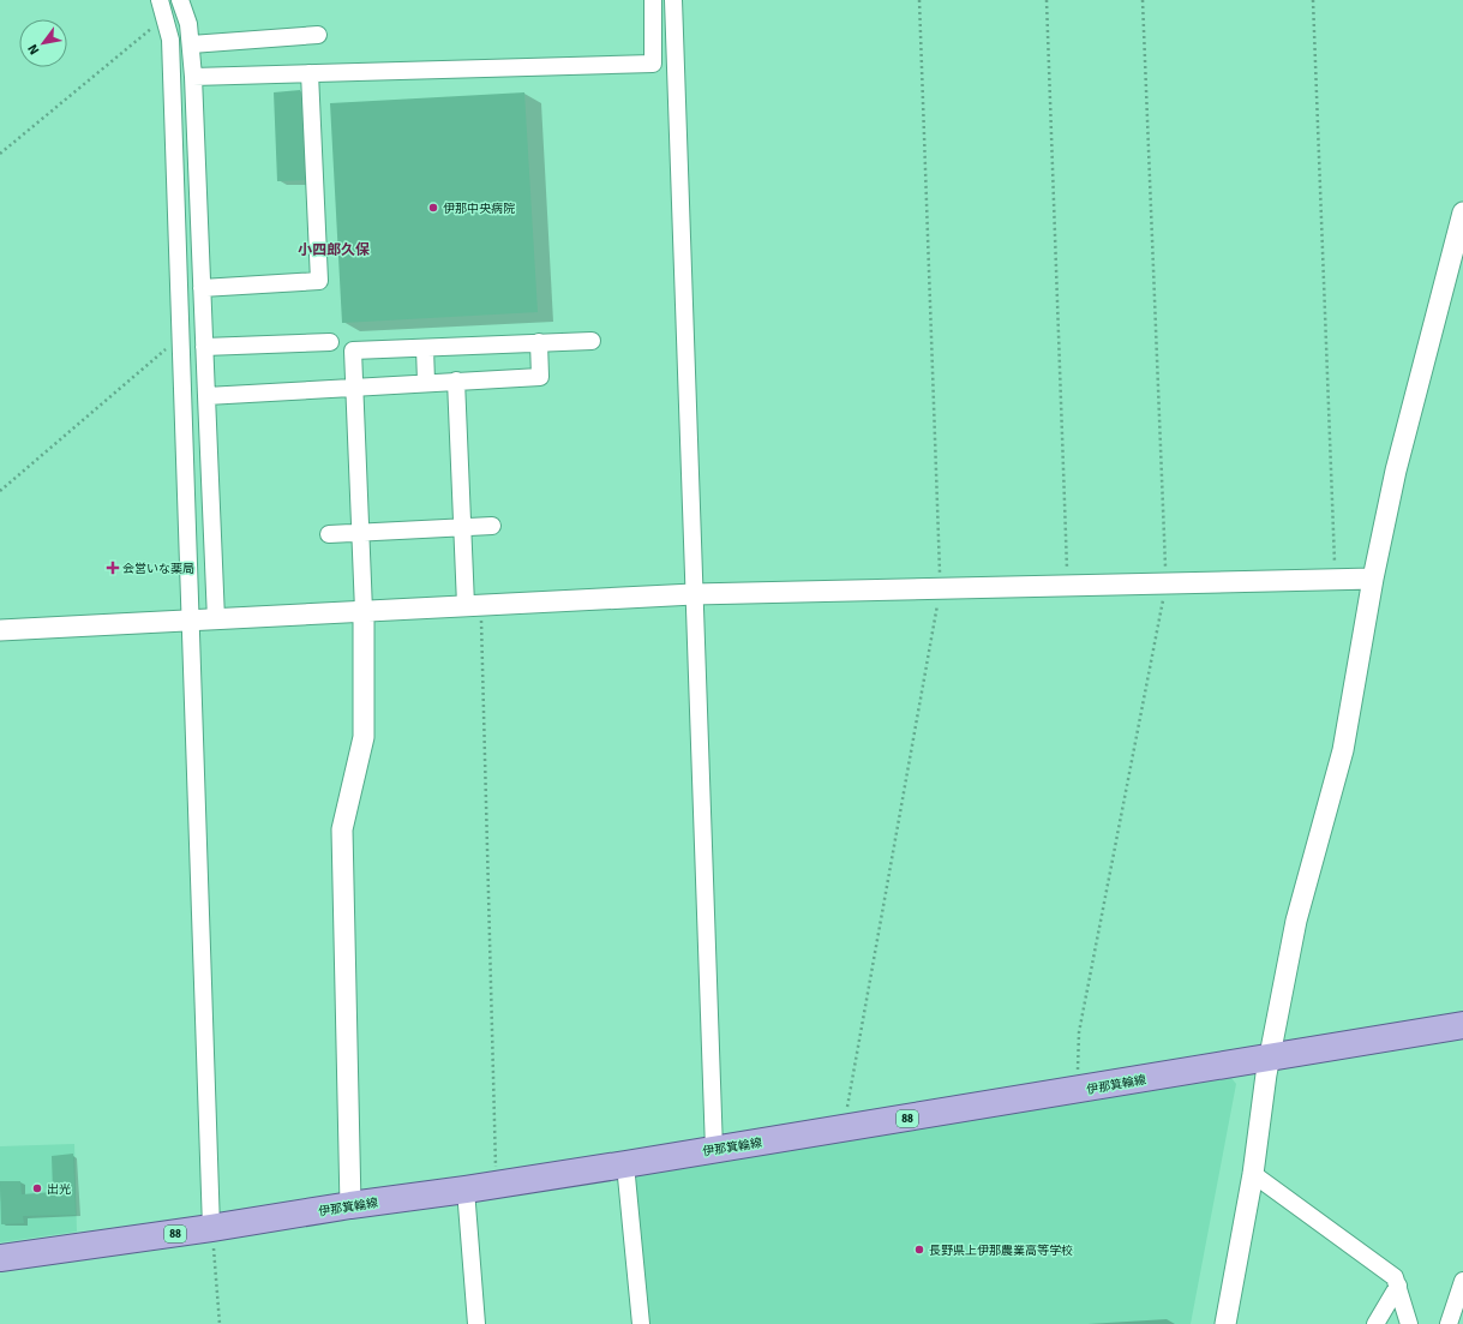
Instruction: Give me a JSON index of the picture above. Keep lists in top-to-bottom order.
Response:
{
  "streets": {
    "main road": ["伊那箕輪線", "88"]
  },
  "districts": ["小四郎久保"],
  "places": {
    "other": ["伊那中央病院", "出光", "長野県上伊那農業高等学校"],
    "health": ["会営いな薬局"]
  },
  "north": "bottom left"
}
